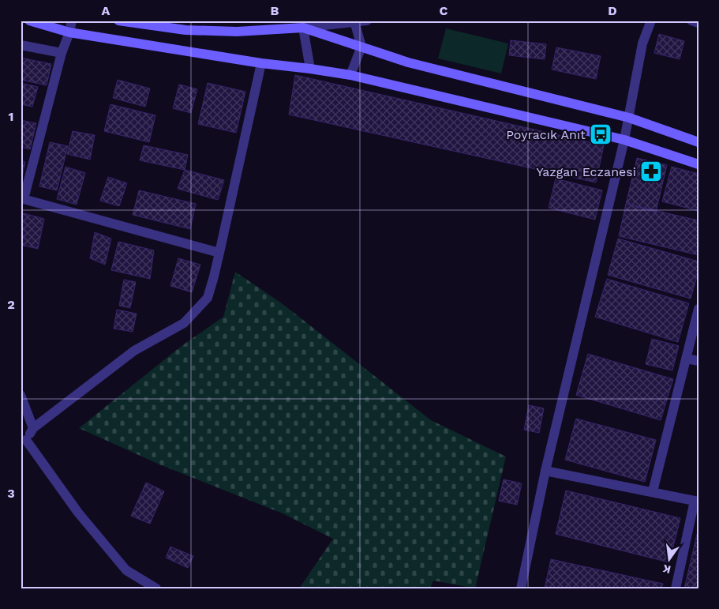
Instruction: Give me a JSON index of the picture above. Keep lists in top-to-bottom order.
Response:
{
  "places": {
    "bus stop": ["Poyracık Anıt"],
    "pharmacy": ["Yazgan Eczanesi"]
  },
  "north": "bottom",
  "grid": {
    "columns": [
      "A",
      "B",
      "C",
      "D"
    ],
    "rows": ["1", "2", "3"]
  }
}
